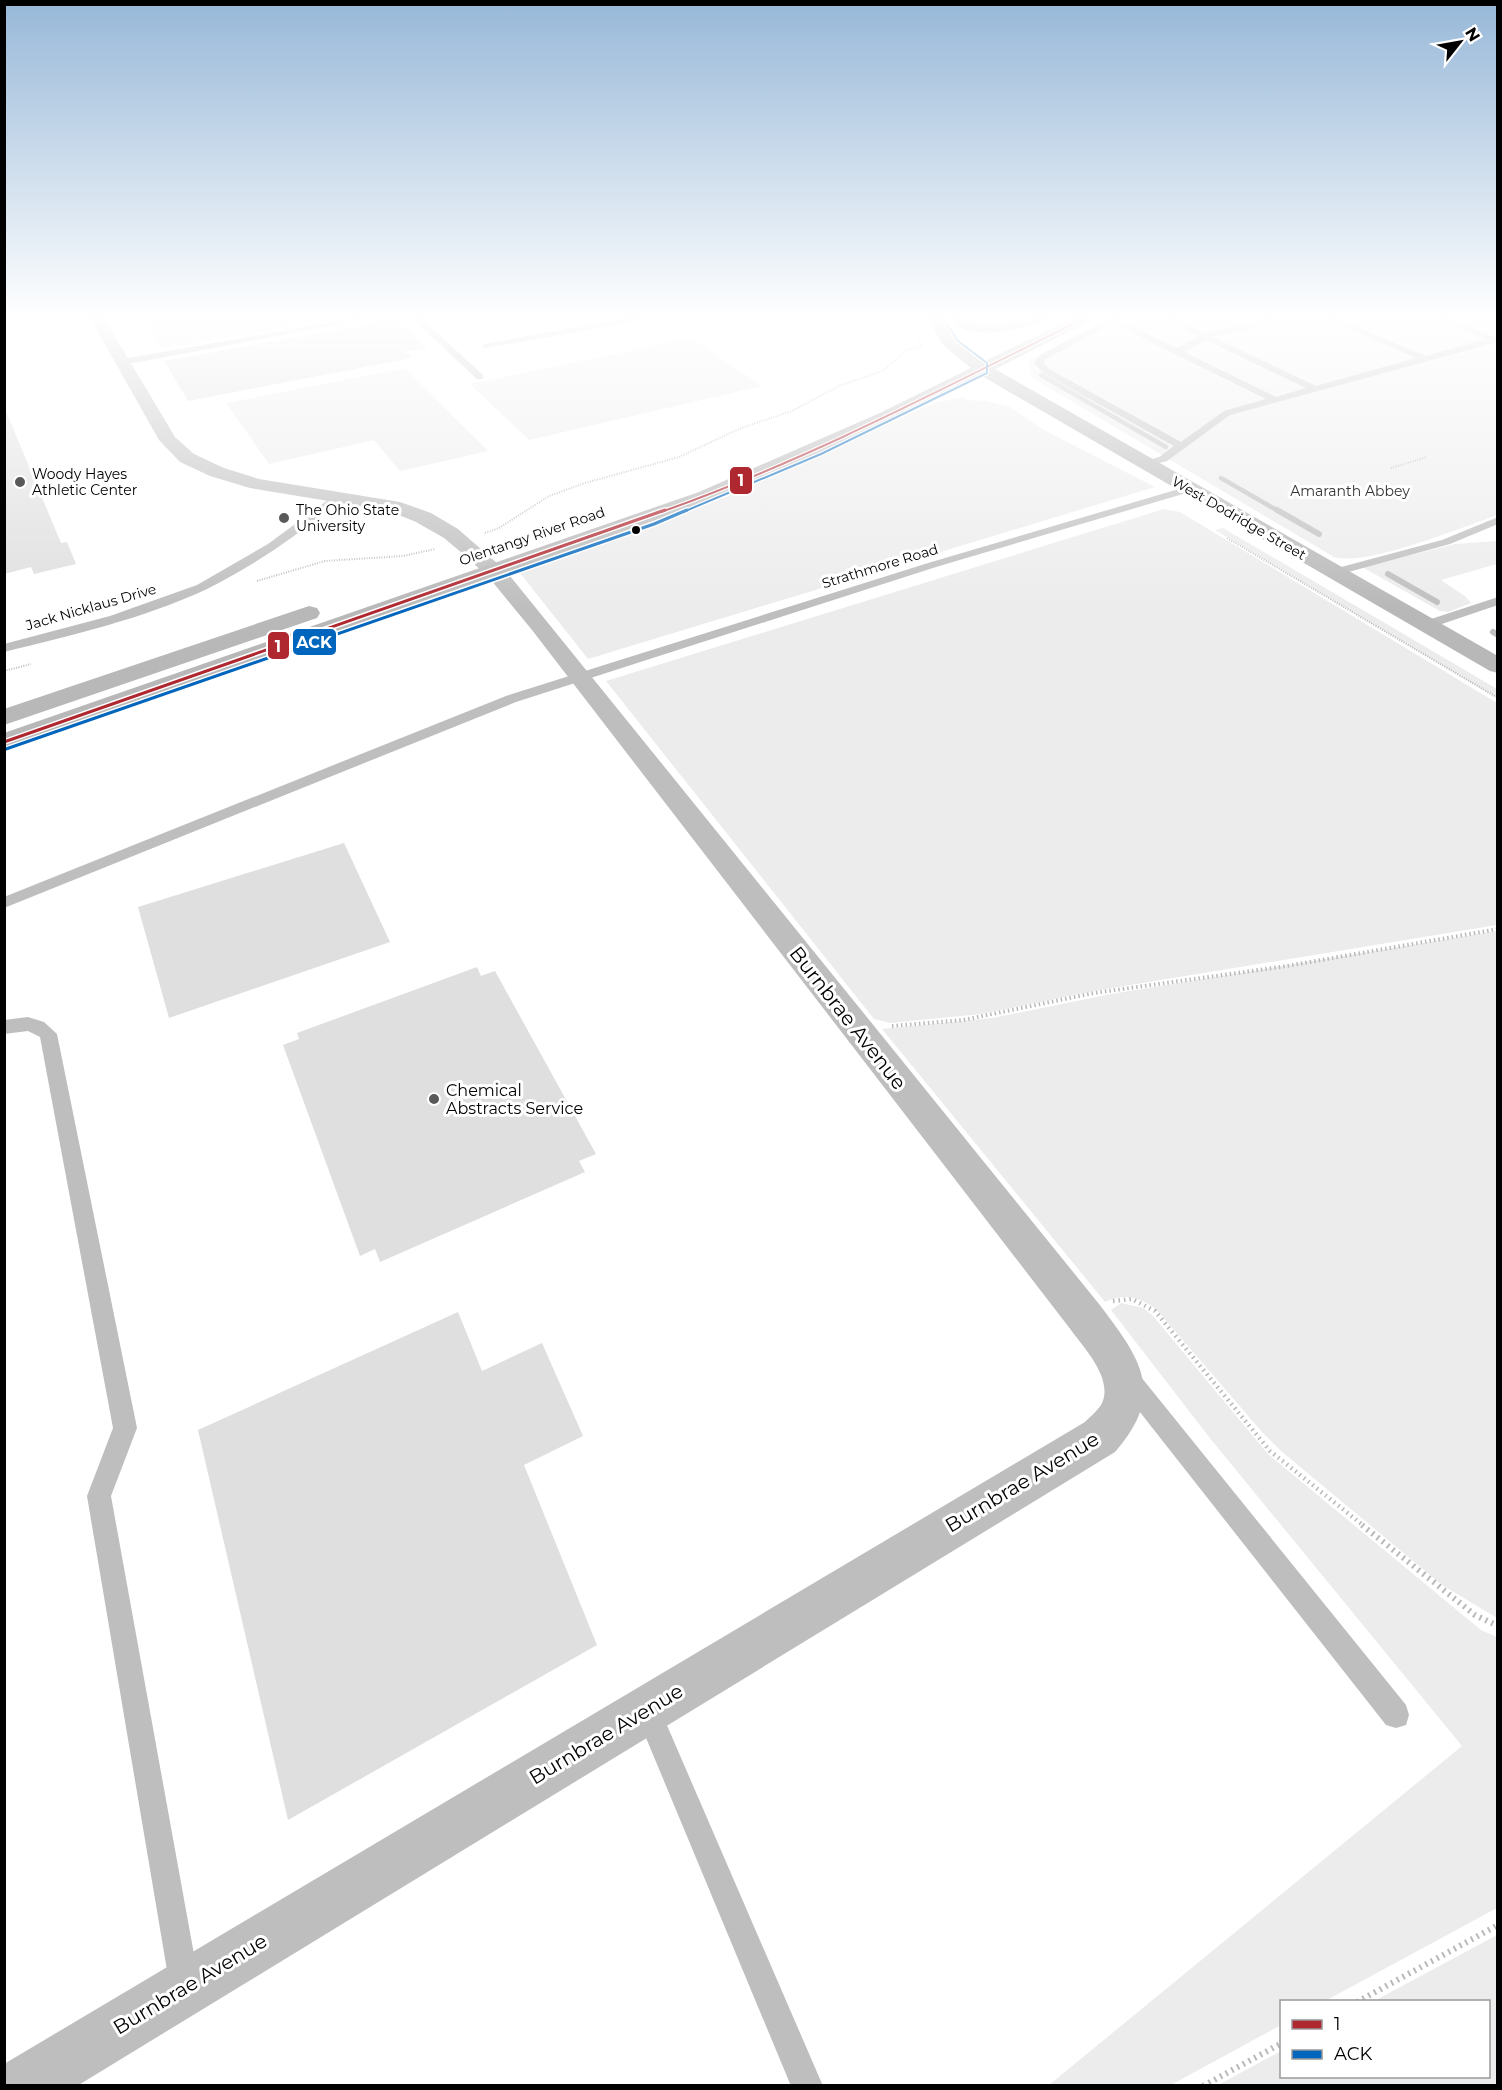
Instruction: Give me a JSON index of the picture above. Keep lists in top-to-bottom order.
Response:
{
  "streets": {
    "main road": ["West Dodridge Street", "Olentangy River Road"],
    "street": ["Burnbrae Avenue"],
    "lane": ["Strathmore Road", "Jack Nicklaus Drive"]
  },
  "crossings": [
    ["West Dodridge Street", "Strathmore Road"],
    ["Olentangy River Road", "Burnbrae Avenue"],
    ["Strathmore Road", "Burnbrae Avenue"],
    ["Jack Nicklaus Drive", "Burnbrae Avenue"]
  ],
  "parks": ["Amaranth Abbey"],
  "places": ["Woody Hayes Athletic Center", "The Ohio State University", "Chemical Abstracts Service"],
  "lines": ["transit line 1", "transit line ACK"],
  "legend": ["1", "ACK"],
  "north": "top right"
}
